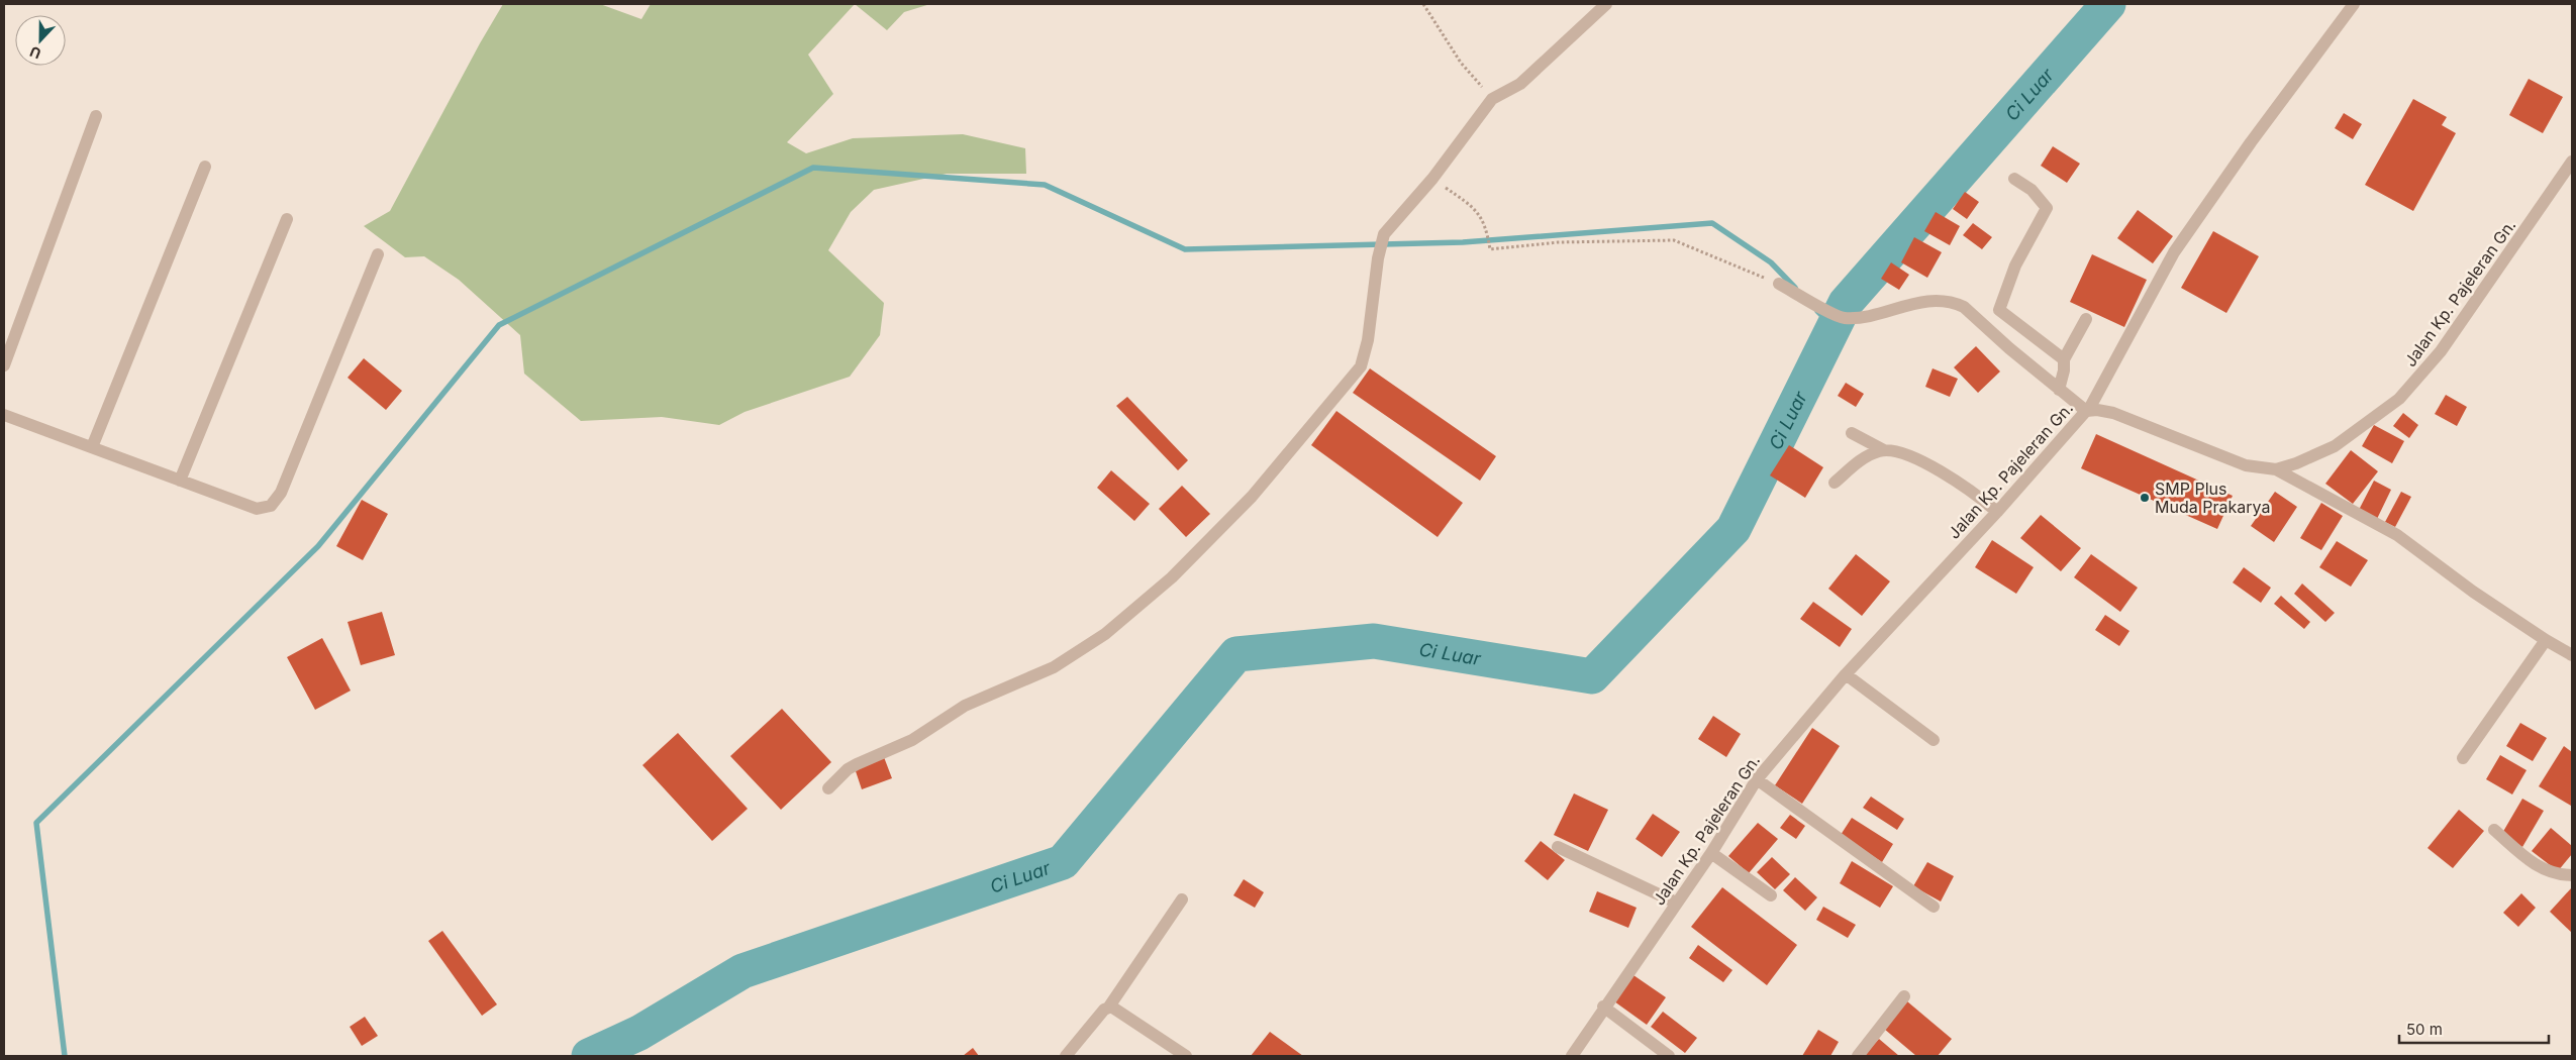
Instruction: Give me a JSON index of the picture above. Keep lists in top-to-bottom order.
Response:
{
  "streets": {
    "street": ["Jalan Kp. Pajeleran Gn."]
  },
  "water": ["Ci Luar"],
  "places": ["SMP Plus Muda Prakarya"],
  "scale_bar": "50 m",
  "north": "bottom"
}
